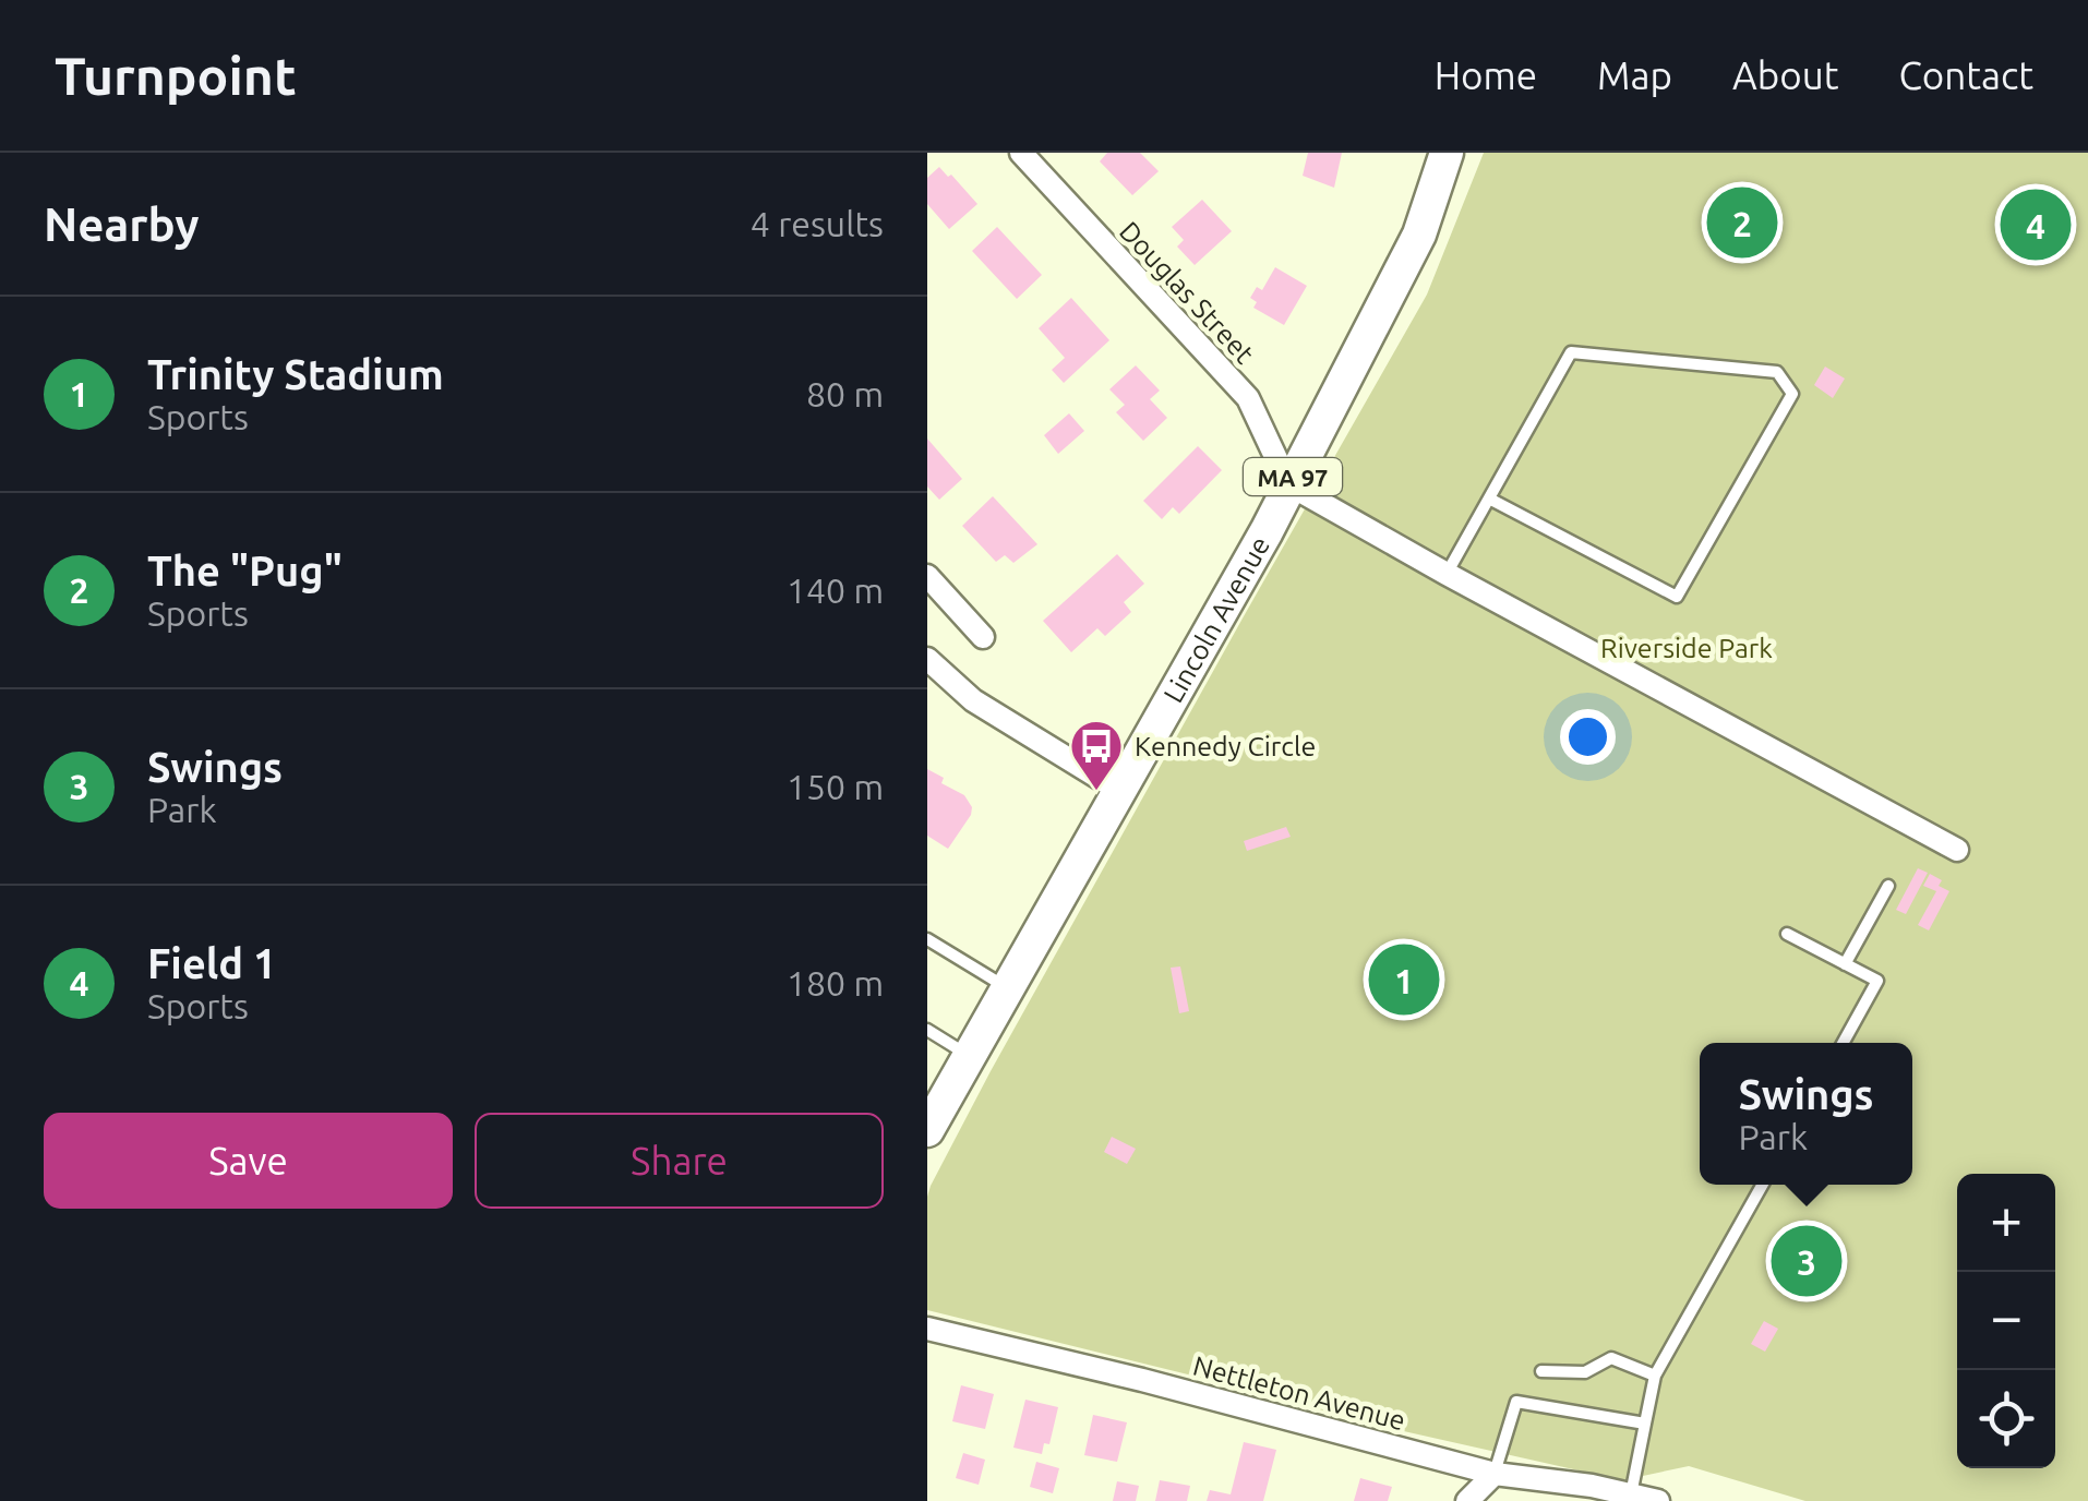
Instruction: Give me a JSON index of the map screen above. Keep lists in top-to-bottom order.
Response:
{
  "streets": {
    "main road": ["MA 97", "Lincoln Avenue"],
    "street": ["Douglas Street", "Nettleton Avenue"]
  },
  "crossings": [
    ["Douglas Street", "Lincoln Avenue"]
  ],
  "parks": ["Riverside Park"],
  "places": {
    "bus stop": ["Kennedy Circle"]
  },
  "page": {
    "header": "Turnpoint",
    "nav": [
      "Home",
      "Map",
      "About",
      "Contact"
    ],
    "heading": ["Nearby", "4 results"],
    "pins": [
      "2",
      "4",
      "1",
      "3"
    ],
    "list": [
      {
        "mark": "1",
        "name": "Trinity Stadium",
        "note": "Sports",
        "value": "80 m"
      },
      {
        "mark": "2",
        "name": "The \"Pug\"",
        "note": "Sports",
        "value": "140 m"
      },
      {
        "mark": "3",
        "name": "Swings",
        "note": "Park",
        "value": "150 m"
      },
      {
        "mark": "4",
        "name": "Field 1",
        "note": "Sports",
        "value": "180 m"
      }
    ],
    "popup": ["Swings", "Park"],
    "buttons": ["Save", "Share"],
    "map_buttons": ["+", "−"]
  }
}
